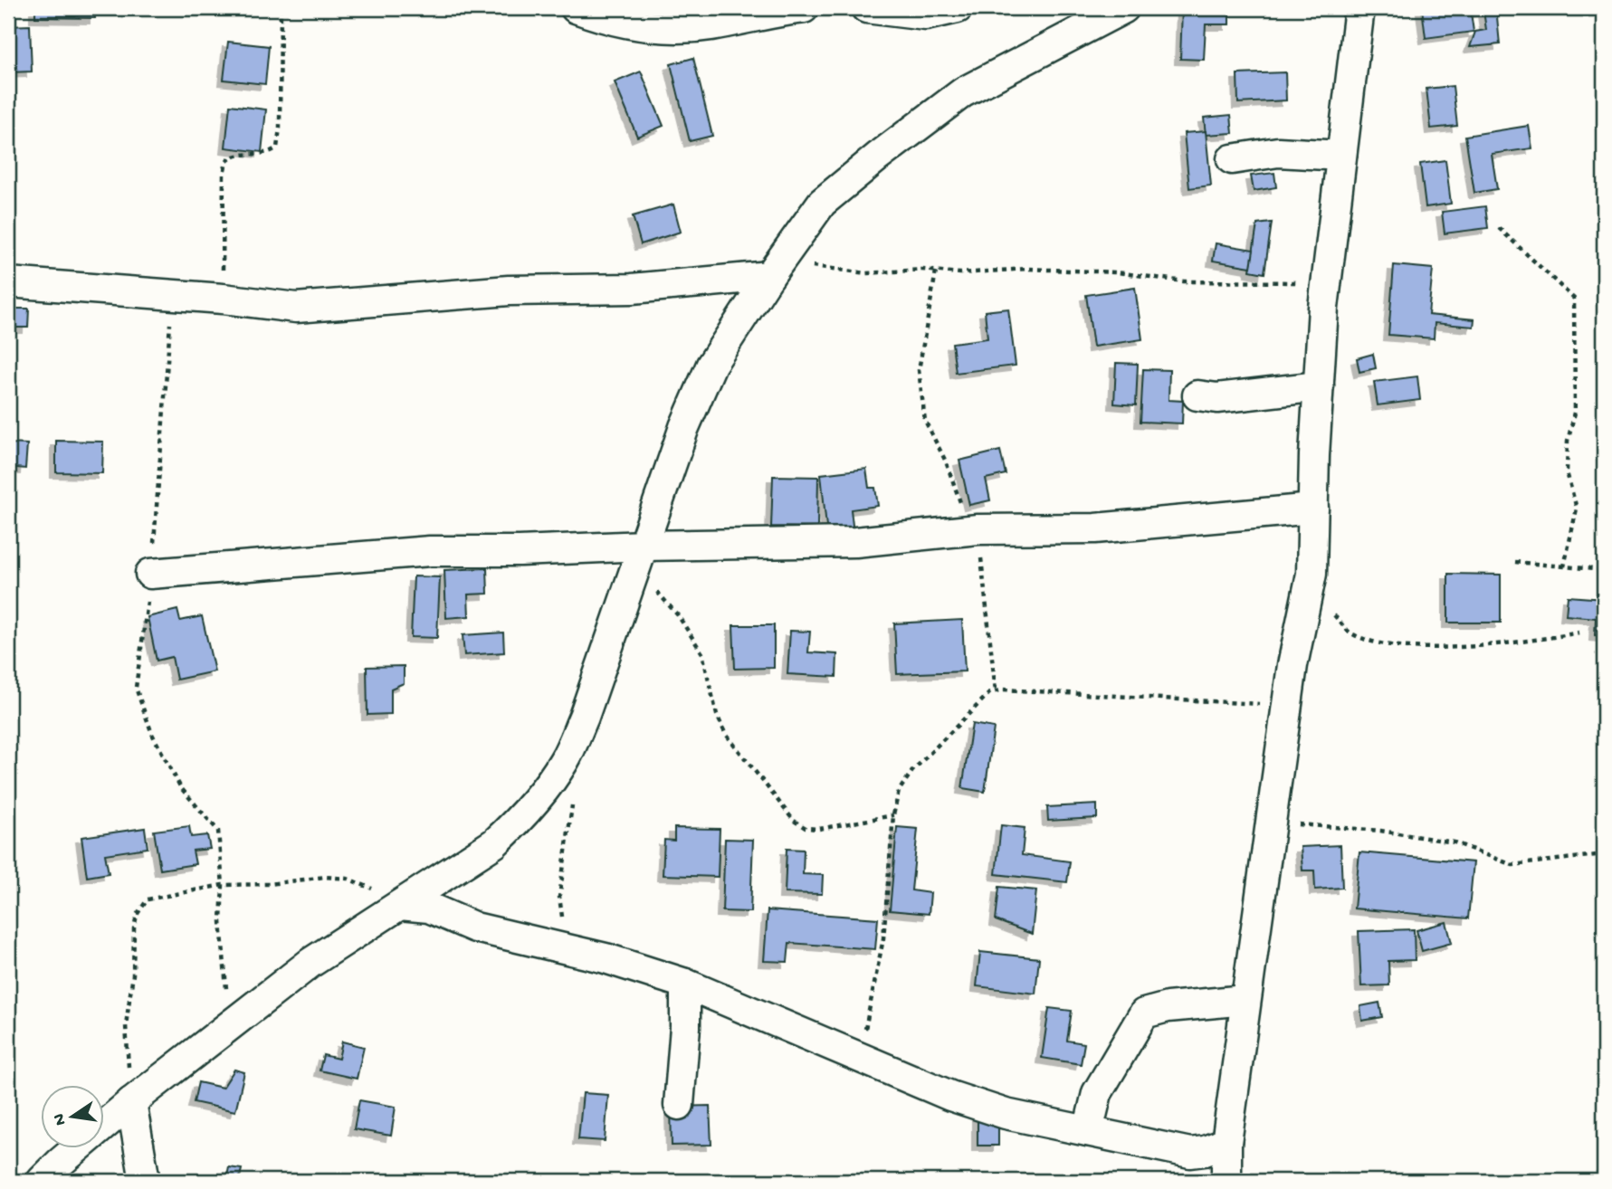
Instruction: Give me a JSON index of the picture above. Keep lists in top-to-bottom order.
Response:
{
  "north": "left"
}
